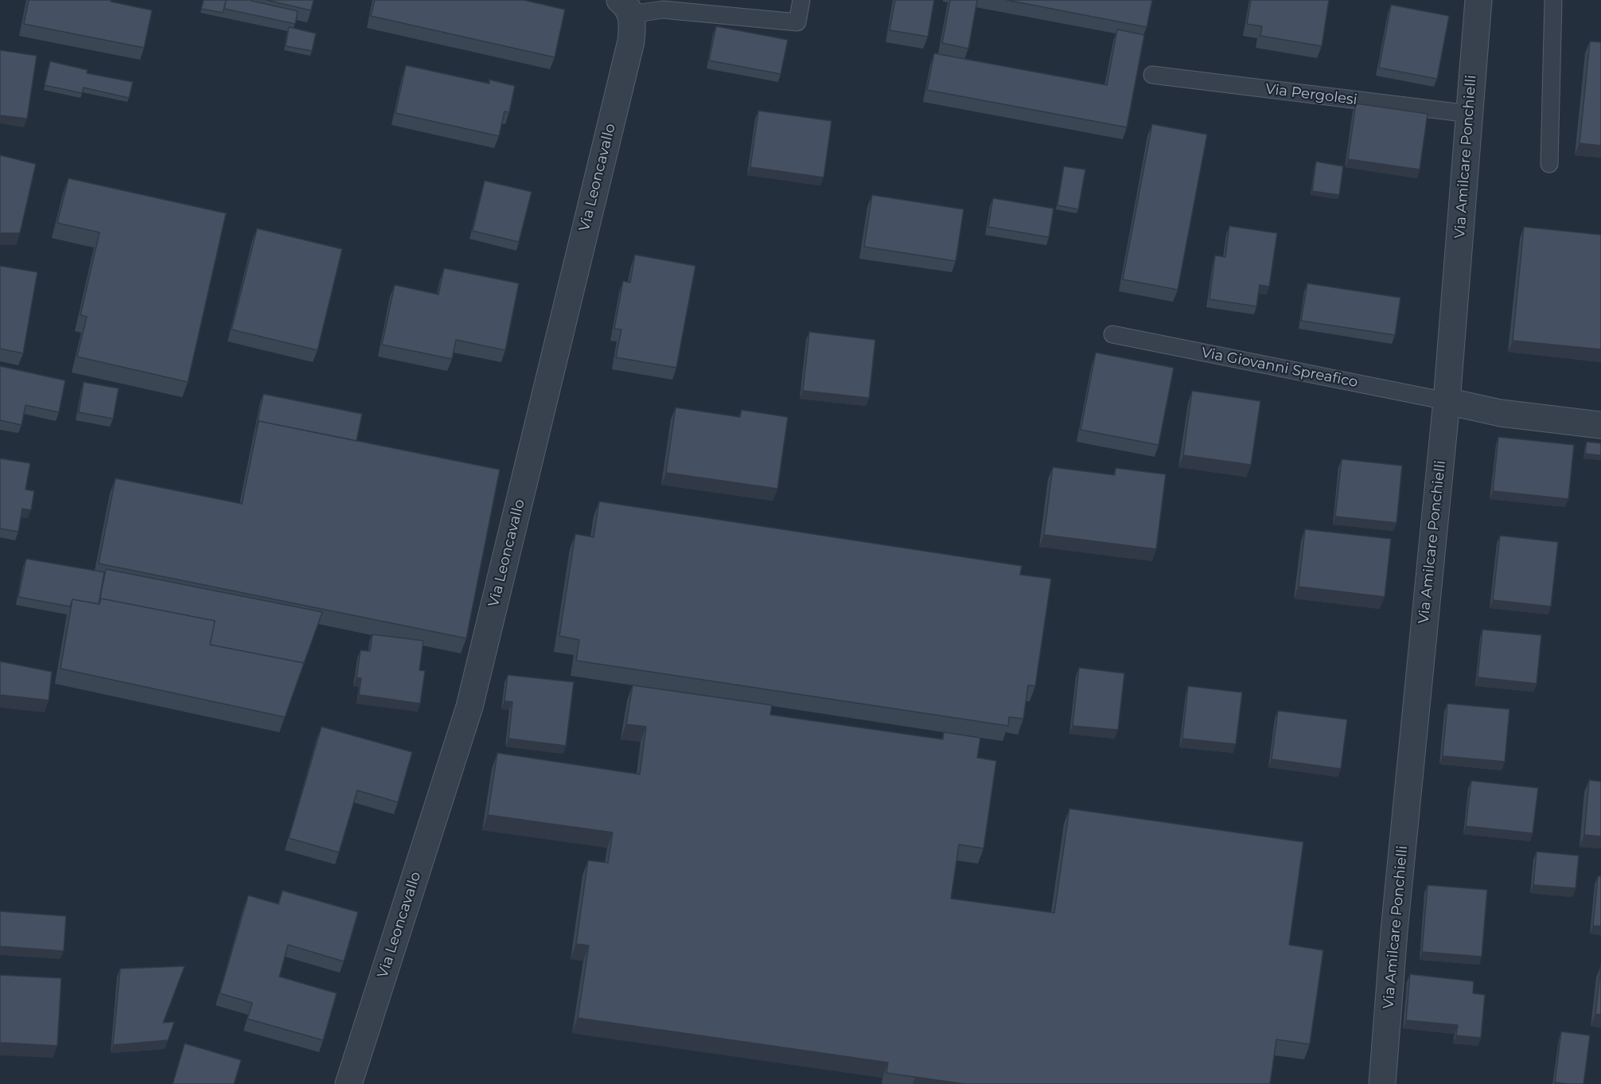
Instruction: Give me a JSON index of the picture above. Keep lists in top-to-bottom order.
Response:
{
  "streets": {
    "street": ["Via Amilcare Ponchielli", "Via Leoncavallo"],
    "lane": ["Via Pergolesi", "Via Giovanni Spreafico"]
  },
  "crossings": [
    ["Via Pergolesi", "Via Amilcare Ponchielli"],
    ["Via Amilcare Ponchielli", "Via Giovanni Spreafico"]
  ]
}
